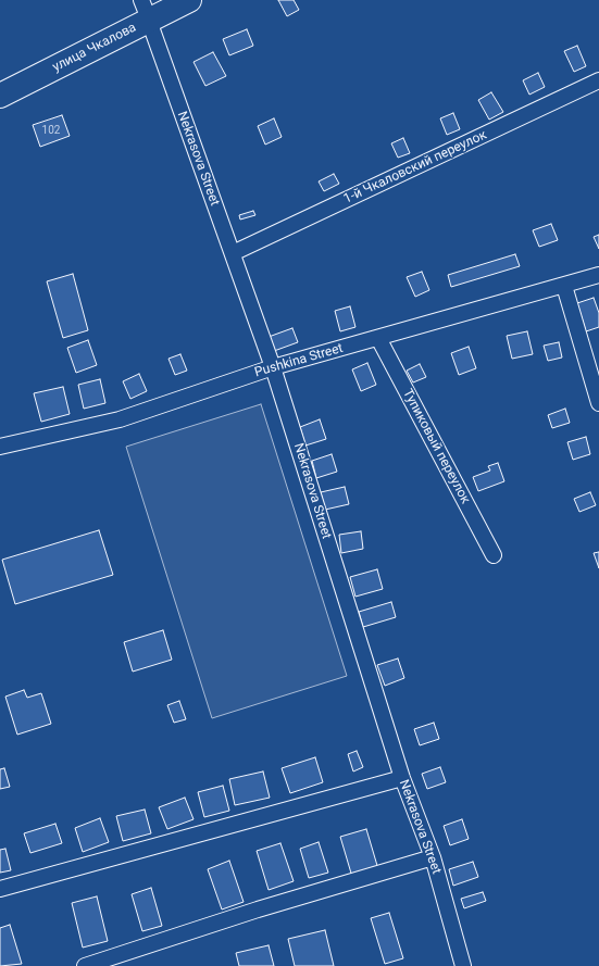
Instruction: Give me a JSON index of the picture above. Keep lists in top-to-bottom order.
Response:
{
  "streets": {
    "main road": ["улица Чкалова"],
    "street": [
      "Nekrasova Street",
      "1-й Чкаловский переулок",
      "Pushkina Street",
      "Тупиковый переулок"
    ]
  },
  "crossings": [
    ["улица Чкалова", "Nekrasova Street"],
    ["Nekrasova Street", "1-й Чкаловский переулок"],
    ["Nekrasova Street", "Pushkina Street"],
    ["Pushkina Street", "Тупиковый переулок"]
  ],
  "house_numbers": ["102"]
}
